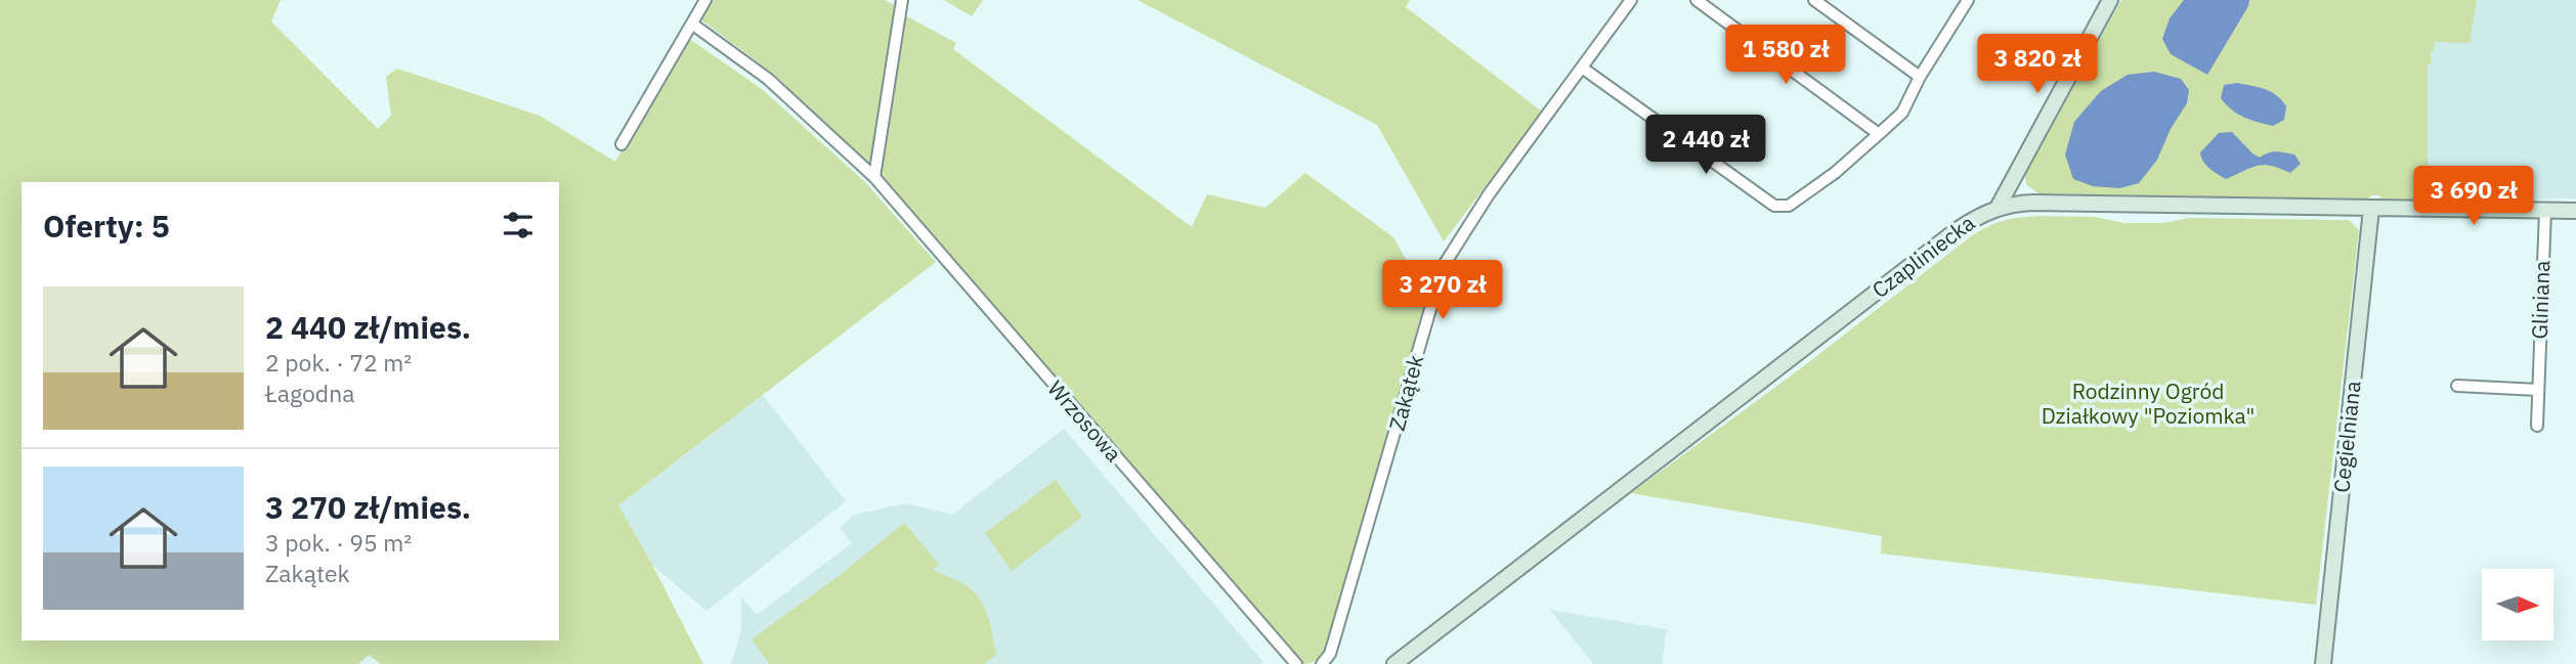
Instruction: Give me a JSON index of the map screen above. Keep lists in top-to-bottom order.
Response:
{
  "streets": {
    "main road": ["Czapliniecka", "Cegielniana"],
    "street": ["Gliniana", "Zakątek", "Wrzosowa"]
  },
  "crossings": [
    ["Czapliniecka", "Gliniana"],
    ["Czapliniecka", "Cegielniana"]
  ],
  "parks": ["Rodzinny Ogród Działkowy \"Poziomka\""],
  "north": "right",
  "page": {
    "price": [
      "1 580 zł",
      "3 820 zł",
      "2 440 zł",
      "3 690 zł",
      "3 270 zł"
    ],
    "heading": "Oferty: 5",
    "list": [
      {
        "name": "2 440 zł/mies.",
        "note": "2 pok. · 72 m² · Łagodna"
      },
      {
        "name": "3 270 zł/mies.",
        "note": "3 pok. · 95 m² · Zakątek"
      }
    ]
  }
}
